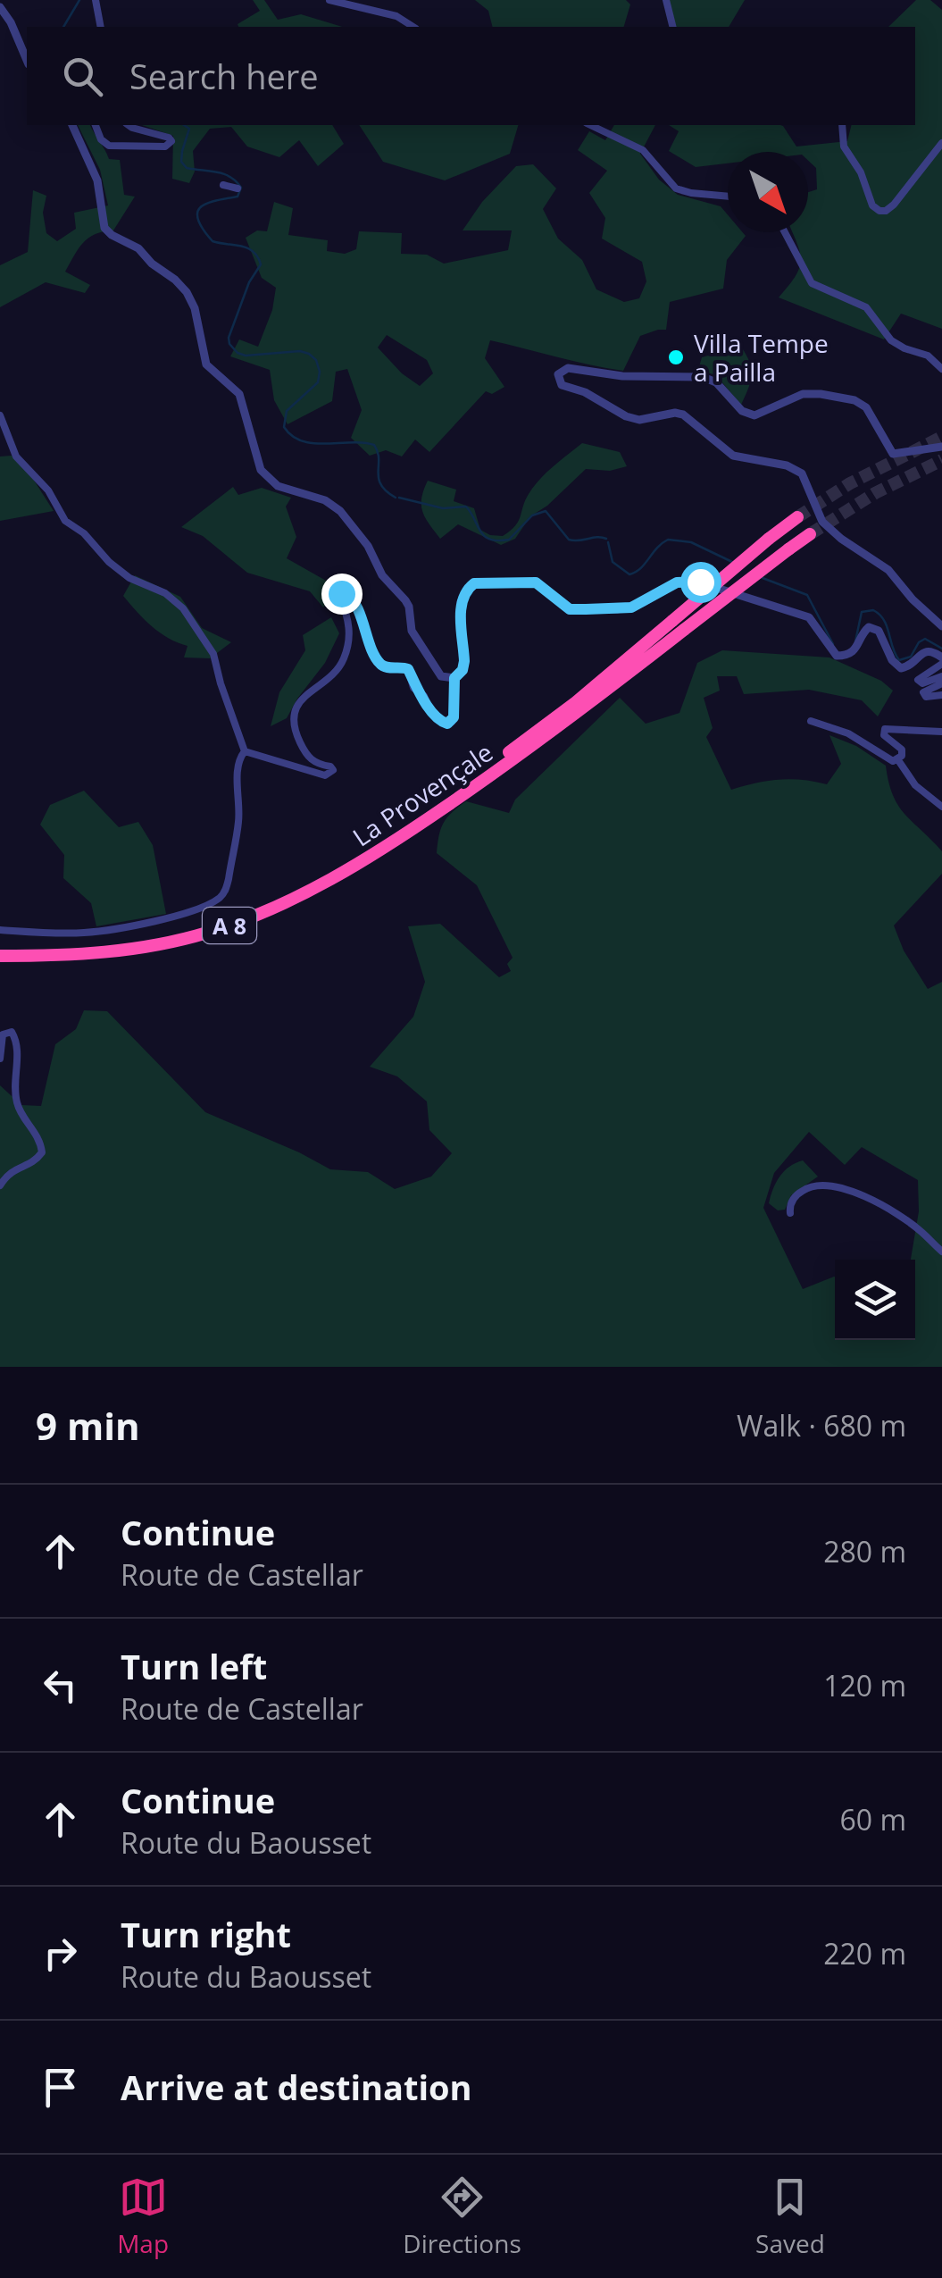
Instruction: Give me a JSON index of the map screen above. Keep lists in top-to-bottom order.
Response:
{
  "streets": {
    "highway": ["La Provençale", "A 8"]
  },
  "places": ["Villa Tempe a Pailla"],
  "north": "bottom right",
  "page": {
    "search": "Search here",
    "heading": ["9 min", "Walk · 680 m"],
    "list": [
      ["Continue", "Route de Castellar", "280 m"],
      ["Turn left", "Route de Castellar", "120 m"],
      ["Continue", "Route du Baousset", "60 m"],
      ["Turn right", "Route du Baousset", "220 m"],
      "Arrive at destination"
    ],
    "nav": ["Map", "Directions", "Saved"]
  }
}
